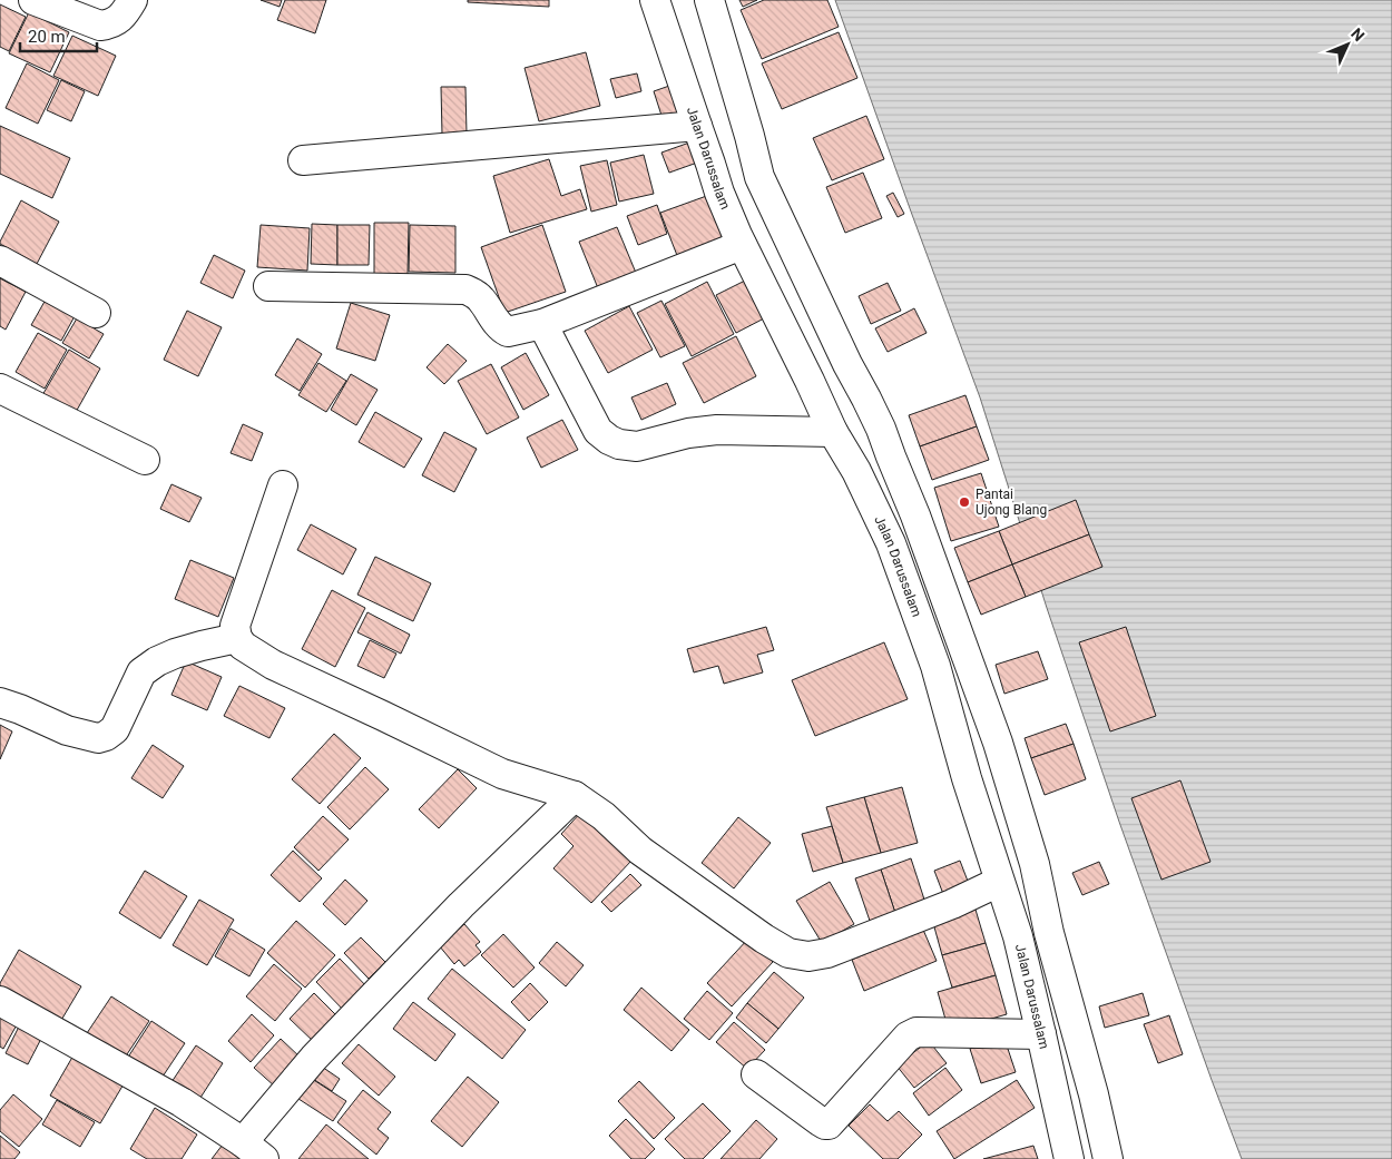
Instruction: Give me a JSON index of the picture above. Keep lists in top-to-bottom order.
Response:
{
  "streets": {
    "street": ["Jalan Darussalam"]
  },
  "places": ["Pantai Ujong Blang"],
  "scale_bar": "20 m",
  "north": "top right"
}
